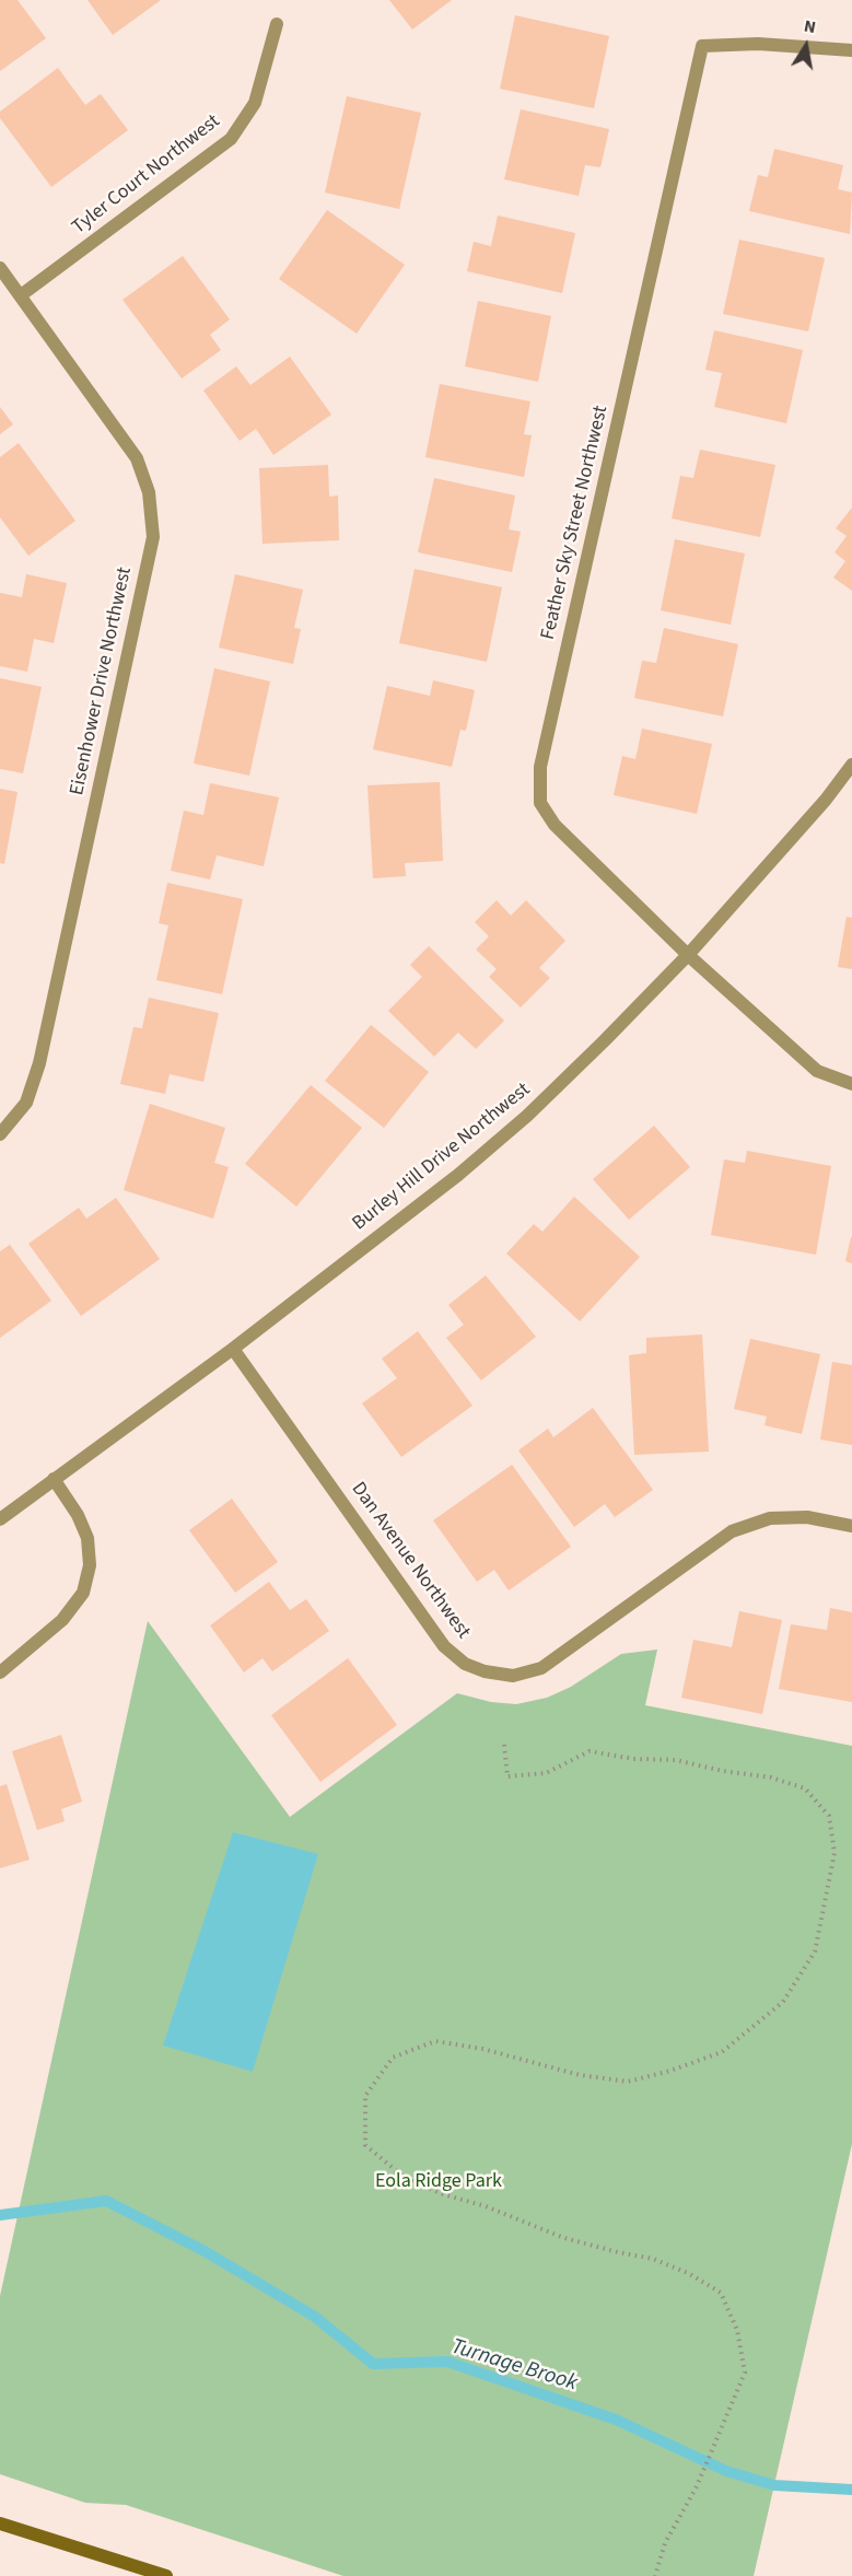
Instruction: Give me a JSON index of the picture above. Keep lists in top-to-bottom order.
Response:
{
  "streets": {
    "street": [
      "Tyler Court Northwest",
      "Feather Sky Street Northwest",
      "Eisenhower Drive Northwest",
      "Burley Hill Drive Northwest",
      "Dan Avenue Northwest"
    ]
  },
  "crossings": [
    ["Tyler Court Northwest", "Eisenhower Drive Northwest"],
    ["Feather Sky Street Northwest", "Burley Hill Drive Northwest"],
    ["Burley Hill Drive Northwest", "Dan Avenue Northwest"]
  ],
  "water": ["Turnage Brook"],
  "parks": ["Eola Ridge Park"],
  "north": "top"
}
